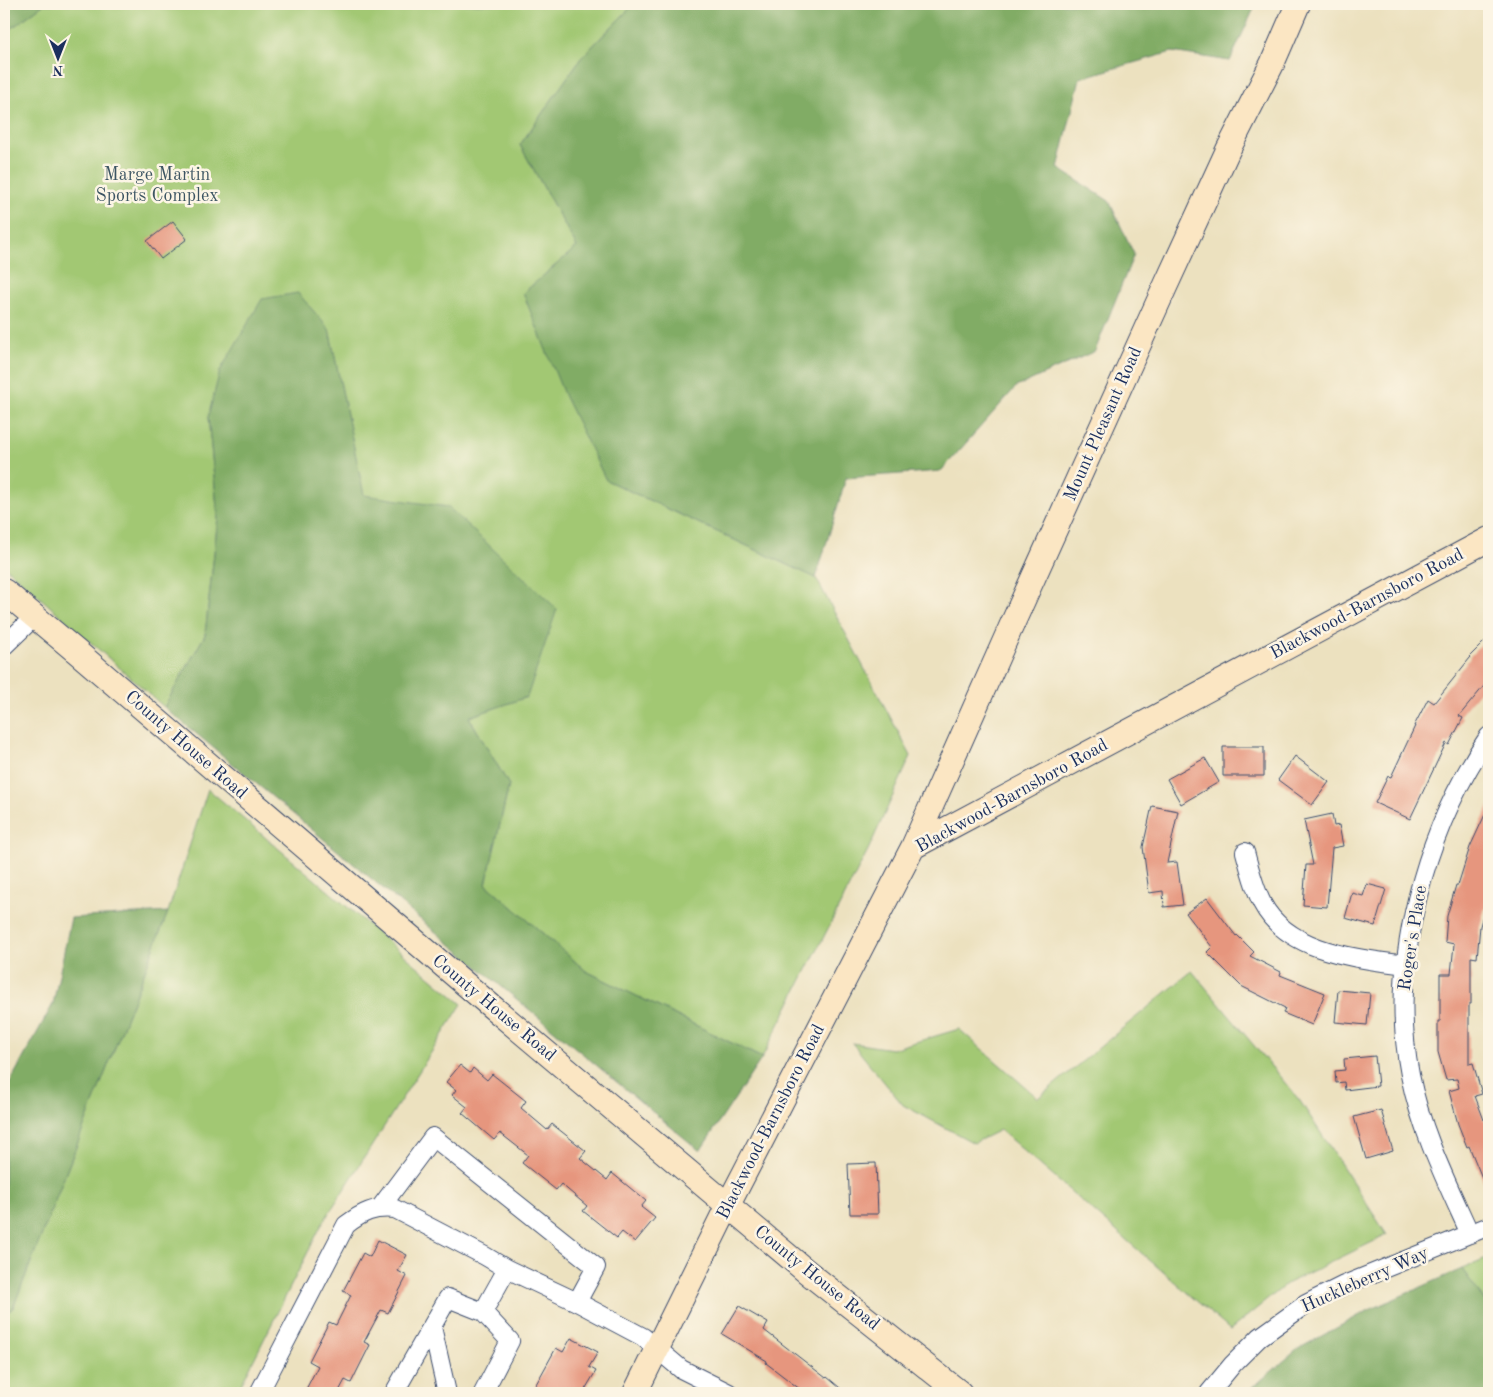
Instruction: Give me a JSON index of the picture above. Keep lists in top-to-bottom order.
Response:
{
  "streets": {
    "main road": ["Mount Pleasant Road", "Blackwood-Barnsboro Road", "County House Road"],
    "street": ["Roger's Place", "Huckleberry Way"]
  },
  "crossings": [
    ["Mount Pleasant Road", "Blackwood-Barnsboro Road"],
    ["Blackwood-Barnsboro Road", "County House Road"],
    ["Roger's Place", "Huckleberry Way"]
  ],
  "parks": ["Marge Martin Sports Complex"],
  "north": "bottom"
}
